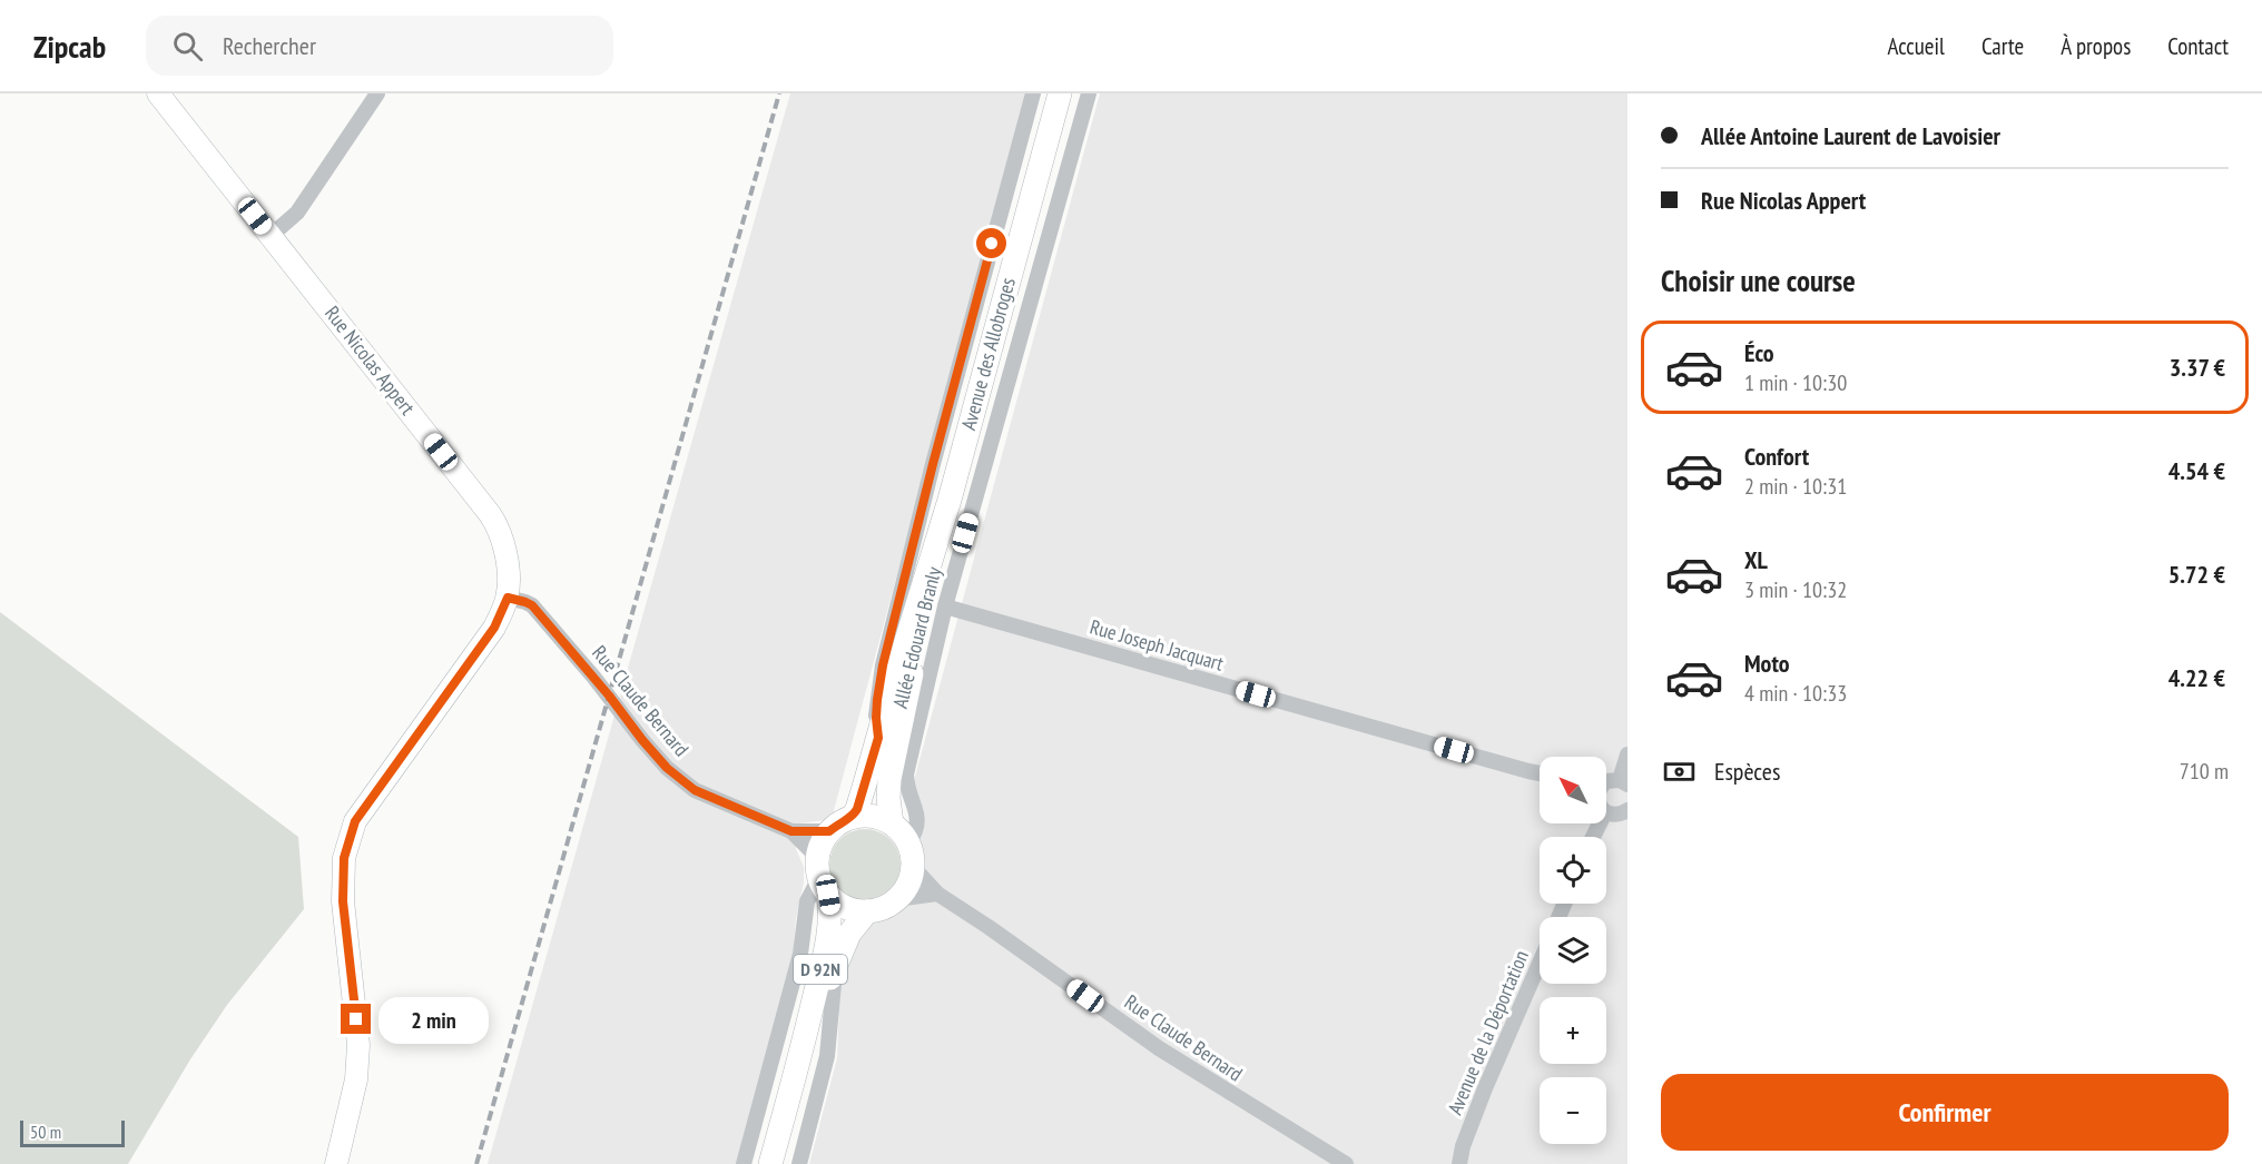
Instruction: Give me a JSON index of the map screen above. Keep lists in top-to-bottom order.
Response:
{
  "streets": {
    "main road": ["Avenue des Allobroges", "D 92N"],
    "street": [
      "Rue Nicolas Appert",
      "Allée Edouard Branly",
      "Rue Joseph Jacquart",
      "Rue Claude Bernard",
      "Avenue de la Déportation"
    ]
  },
  "crossings": [
    ["Avenue des Allobroges", "Allée Edouard Branly"],
    ["Avenue des Allobroges", "Rue Claude Bernard"],
    ["Avenue des Allobroges", "D 92N"],
    ["Rue Nicolas Appert", "Rue Claude Bernard"],
    ["Allée Edouard Branly", "Rue Joseph Jacquart"],
    ["Allée Edouard Branly", "Rue Claude Bernard"],
    ["Allée Edouard Branly", "D 92N"],
    ["Rue Claude Bernard", "D 92N"]
  ],
  "scale_bar": "50 m",
  "north": "top left",
  "page": {
    "header": "Zipcab",
    "search": "Rechercher",
    "nav": [
      "Accueil",
      "Carte",
      "À propos",
      "Contact"
    ],
    "banner": ["Allée Antoine Laurent de Lavoisier", "Rue Nicolas Appert"],
    "heading": "Choisir une course",
    "list": [
      {
        "name": "Éco",
        "note": "1 min · 10:30",
        "value": "3.37 €"
      },
      {
        "name": "Confort",
        "note": "2 min · 10:31",
        "value": "4.54 €"
      },
      {
        "name": "XL",
        "note": "3 min · 10:32",
        "value": "5.72 €"
      },
      {
        "name": "Moto",
        "note": "4 min · 10:33",
        "value": "4.22 €"
      }
    ],
    "pay": ["Espèces", "710 m"],
    "map_buttons": ["+", "−"],
    "bubble": "2 min",
    "buttons": "Confirmer",
    "scale": "50 m"
  }
}
